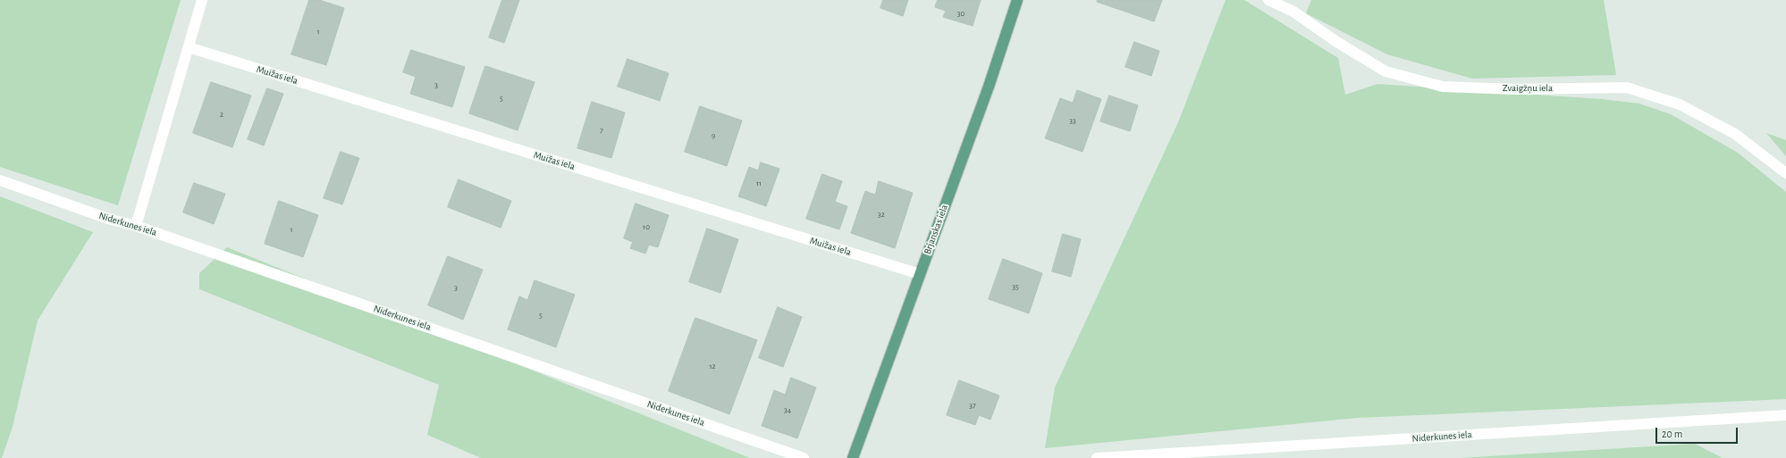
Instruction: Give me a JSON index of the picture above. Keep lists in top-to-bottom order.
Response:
{
  "streets": {
    "main road": ["Brjanskas iela"],
    "street": ["Muižas iela", "Zvaigžņu iela", "Niderkunes iela"]
  },
  "crossings": [
    ["Muižas iela", "Brjanskas iela"]
  ],
  "house_numbers": [
    "30",
    "1",
    "3",
    "5",
    "2",
    "33",
    "7",
    "9",
    "11",
    "32",
    "10",
    "1",
    "35",
    "3",
    "5",
    "12",
    "37",
    "34"
  ],
  "scale_bar": "20 m"
}
